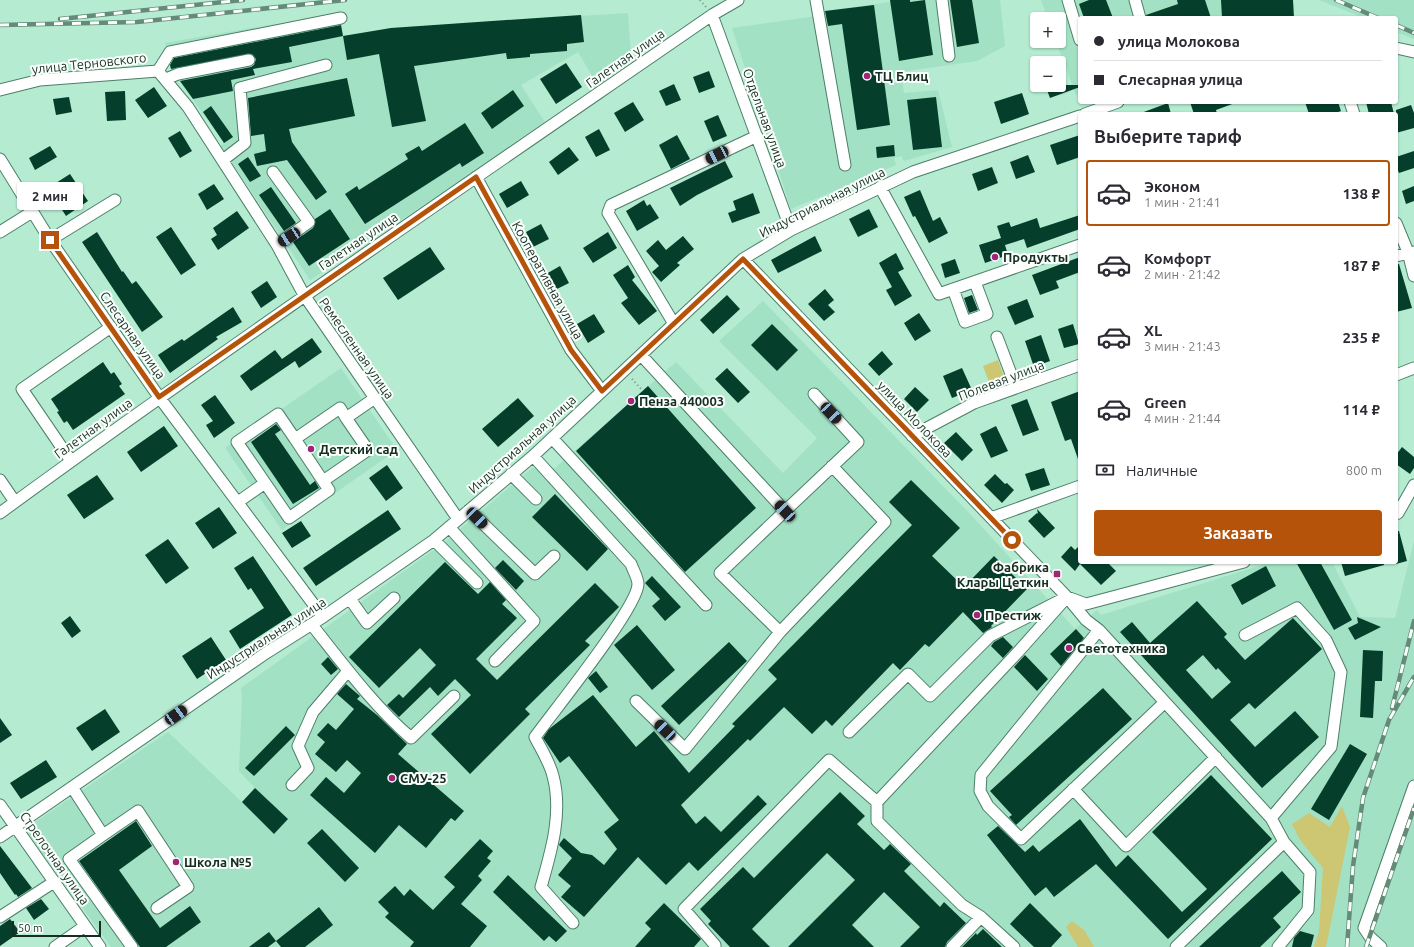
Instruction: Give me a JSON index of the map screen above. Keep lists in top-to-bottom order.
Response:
{
  "streets": {
    "street": [
      "Галетная улица",
      "улица Терновского",
      "Отдельная улица",
      "Индустриальная улица",
      "Кооперативная улица",
      "Слесарная улица",
      "Ремесленная улица",
      "Полевая улица",
      "улица Молокова",
      "Стрелочная улица"
    ]
  },
  "crossings": [
    ["Галетная улица", "Отдельная улица"],
    ["Галетная улица", "Кооперативная улица"],
    ["Галетная улица", "Слесарная улица"],
    ["Галетная улица", "Ремесленная улица"],
    ["улица Терновского", "Ремесленная улица"],
    ["Отдельная улица", "Индустриальная улица"],
    ["Индустриальная улица", "Кооперативная улица"],
    ["Индустриальная улица", "Слесарная улица"],
    ["Индустриальная улица", "Ремесленная улица"],
    ["Индустриальная улица", "улица Молокова"],
    ["Индустриальная улица", "Стрелочная улица"],
    ["Полевая улица", "улица Молокова"]
  ],
  "places": {
    "other": [
      "ТЦ Блиц",
      "Продукты",
      "Пенза 440003",
      "Детский сад",
      "Престиж",
      "Светотехника",
      "СМУ-25",
      "Школа №5"
    ],
    "transit": ["Фабрика Клары Цеткин"]
  },
  "scale_bar": "50 m",
  "page": {
    "map_buttons": ["+", "−"],
    "banner": ["улица Молокова", "Слесарная улица"],
    "heading": "Выберите тариф",
    "list": [
      {
        "name": "Эконом",
        "note": "1 мин · 21:41",
        "value": "138 ₽"
      },
      {
        "name": "Комфорт",
        "note": "2 мин · 21:42",
        "value": "187 ₽"
      },
      {
        "name": "XL",
        "note": "3 мин · 21:43",
        "value": "235 ₽"
      },
      {
        "name": "Green",
        "note": "4 мин · 21:44",
        "value": "114 ₽"
      }
    ],
    "bubble": "2 мин",
    "pay": ["Наличные", "800 m"],
    "buttons": "Заказать",
    "scale": "50 m"
  }
}
